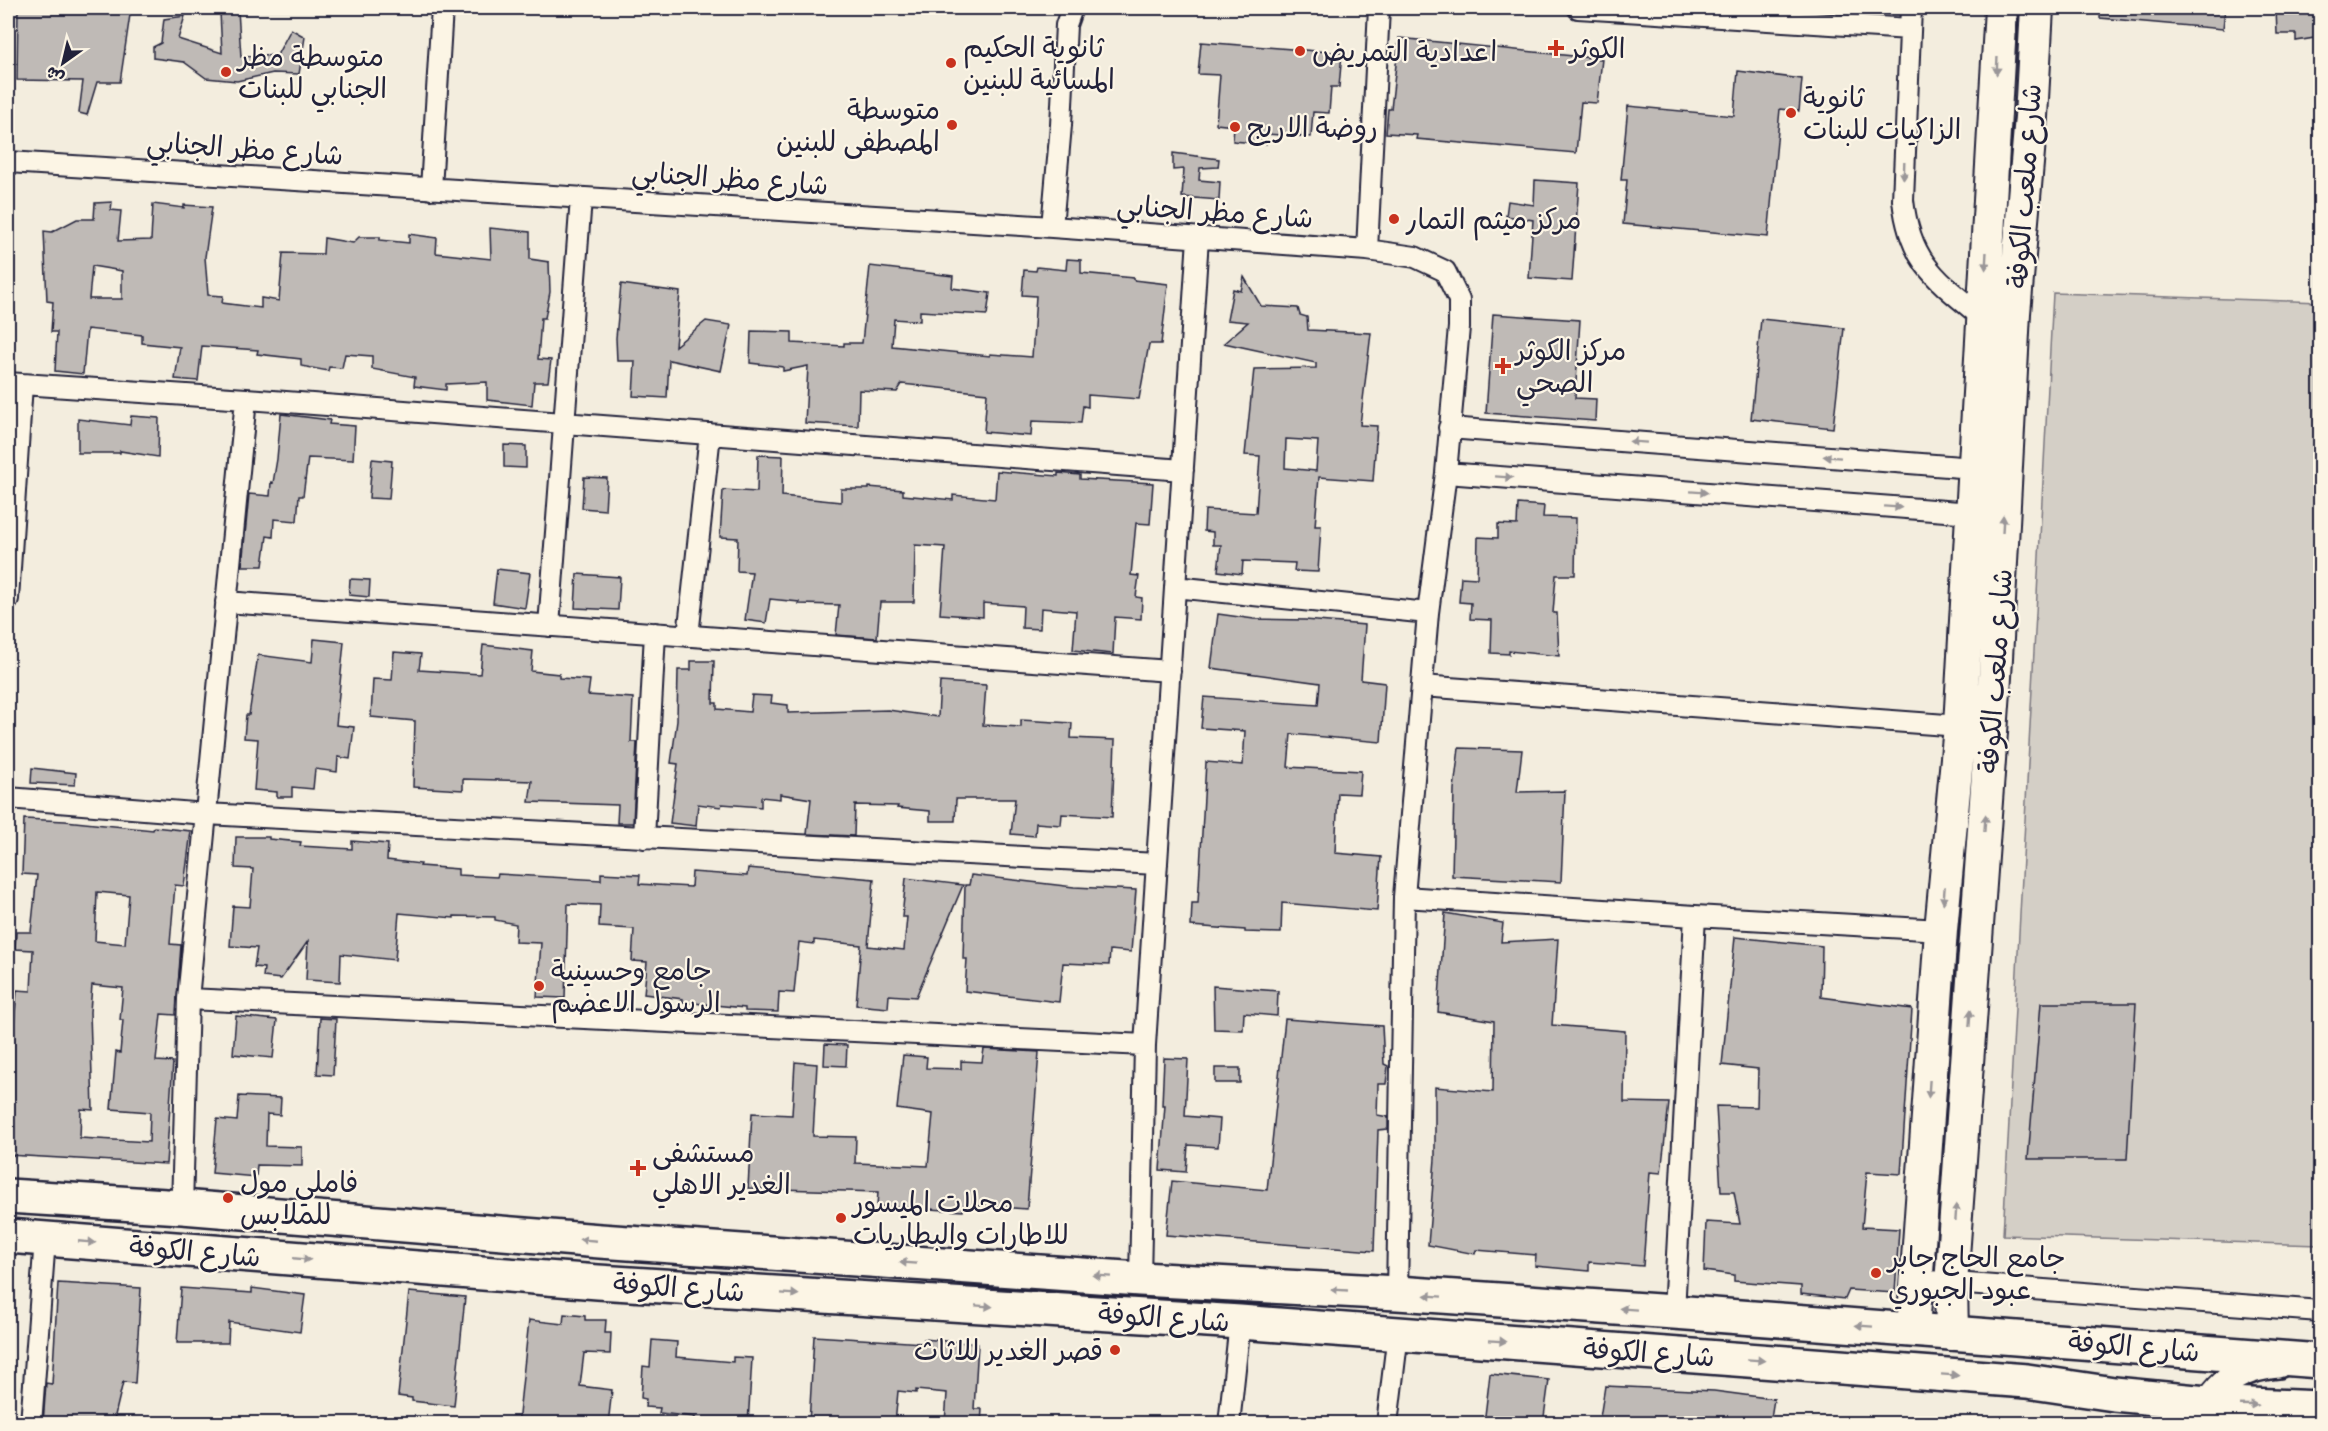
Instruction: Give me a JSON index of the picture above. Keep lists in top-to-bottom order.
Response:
{
  "streets": {
    "highway": ["شارع الكوفة"],
    "main road": ["شارع ملعب الكوفة"],
    "street": ["شارع مظر الجنابي"]
  },
  "crossings": [
    ["شارع ملعب الكوفة", "شارع الكوفة"]
  ],
  "places": {
    "health": ["الكوثر", "مركز الكوثر الصحي", "مستشفى الغدير الاهلي"],
    "other": [
      "اعدادية التمريض",
      "ثانوية الحكيم المسائية للبنين",
      "متوسطة مظر الجنابي للبنات",
      "ثانوية الزاكيات للبنات",
      "متوسطة المصطفى للبنين",
      "روضة الاريج",
      "مركز ميثم التمار",
      "جامع وحسينية الرسول الاعضم",
      "فاملي مول للملابس",
      "محلات الميسور للاطارات والبطاريات",
      "جامع الحاج جابر عبود الجبوري",
      "قصر الغدير للاثاث"
    ]
  },
  "north": "bottom left"
}
